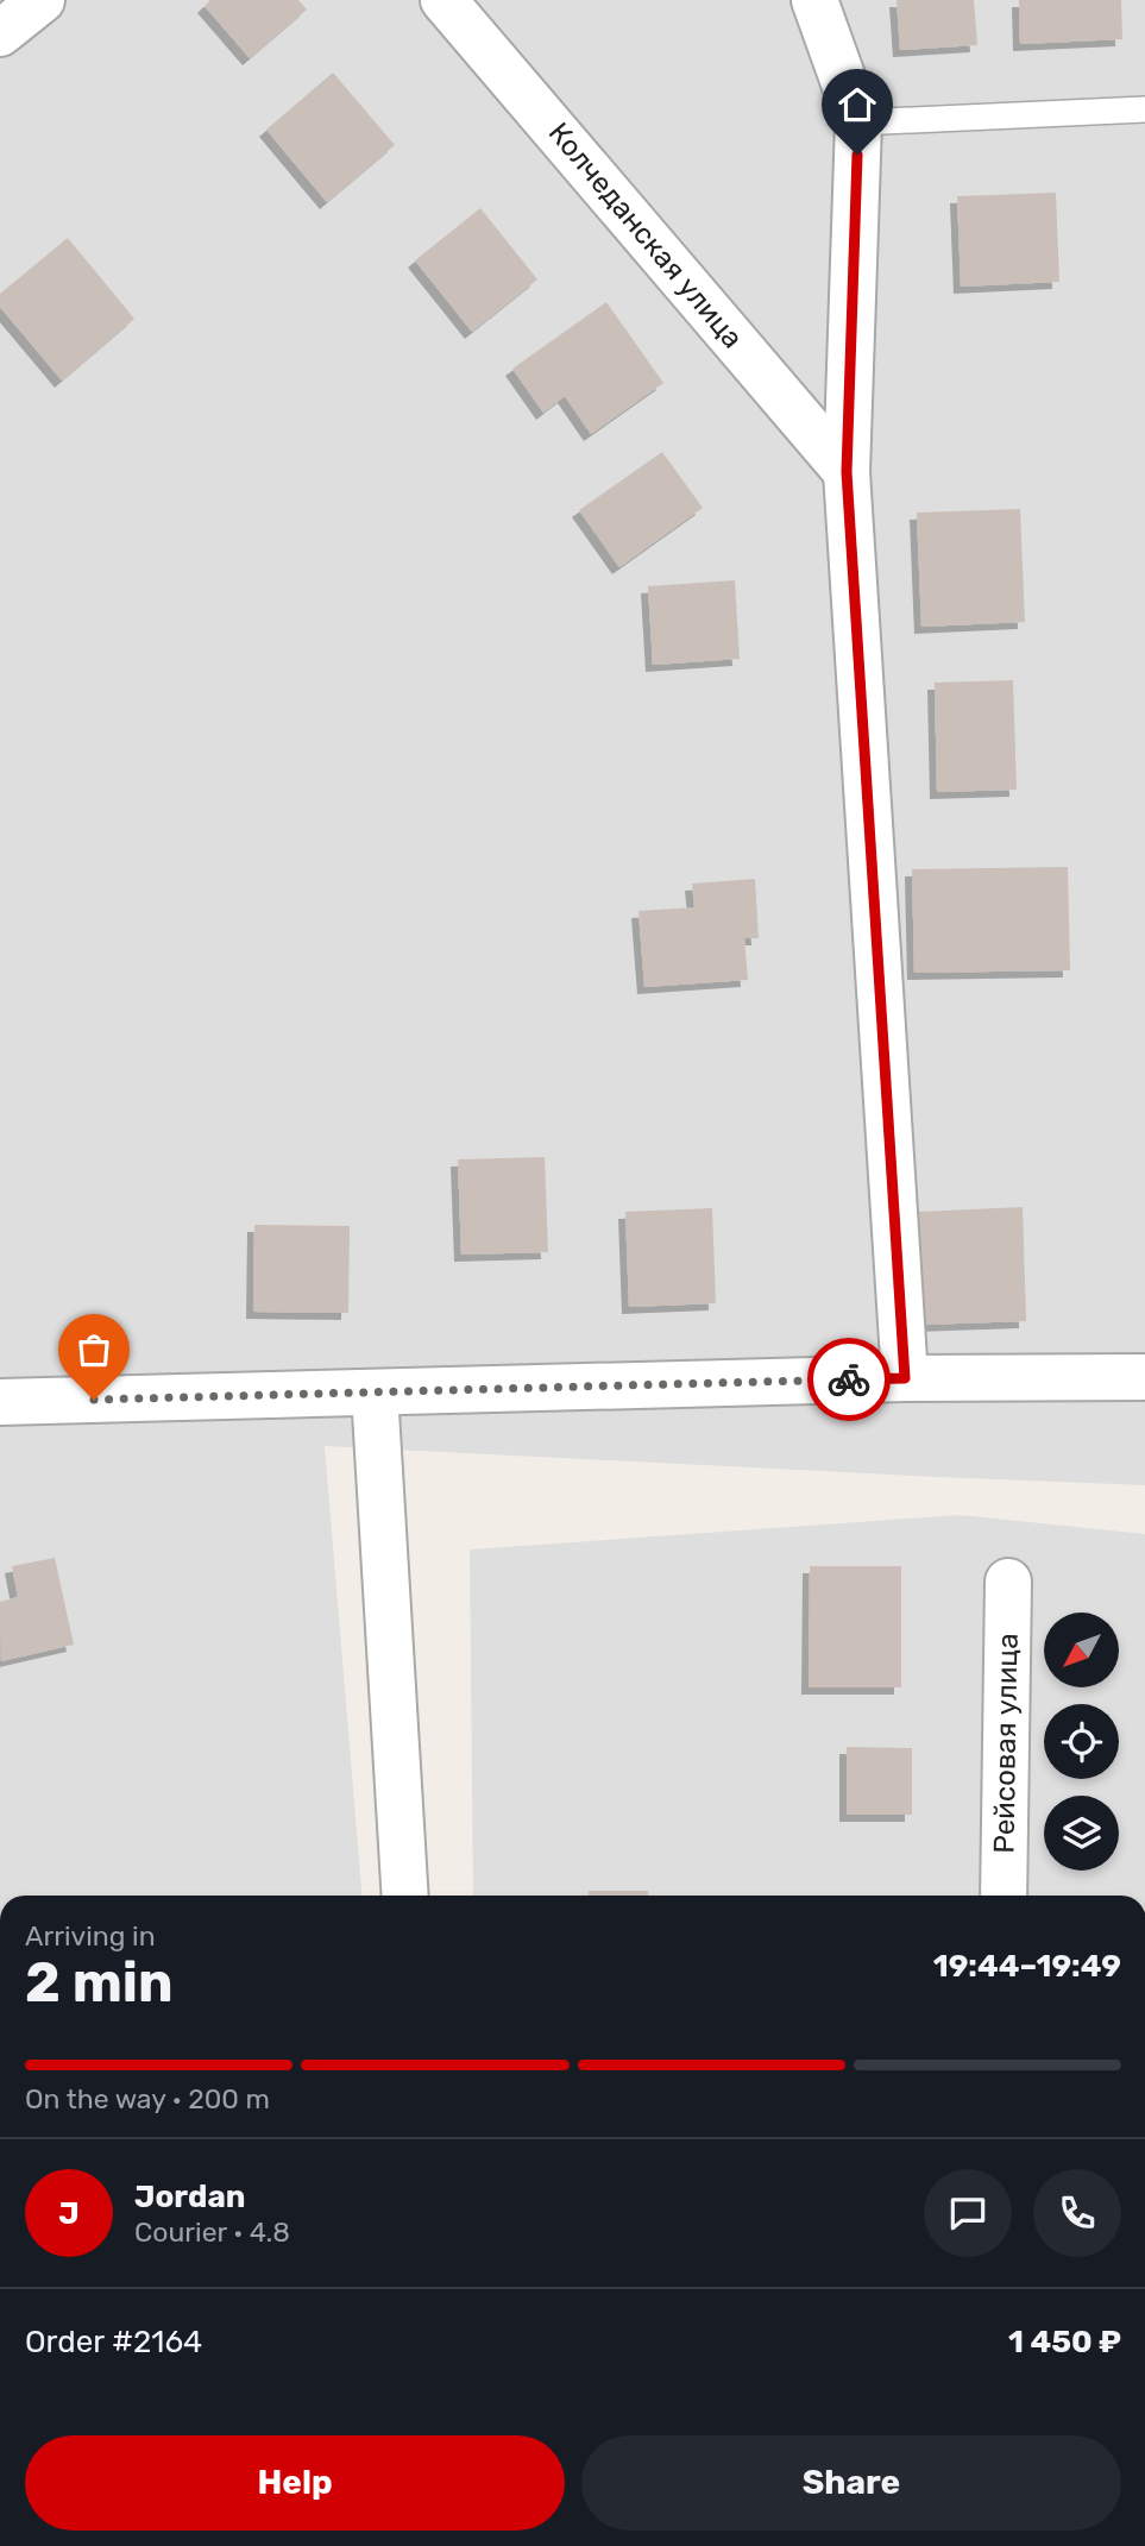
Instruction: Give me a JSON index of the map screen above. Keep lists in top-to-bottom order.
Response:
{
  "streets": {
    "street": ["Колчеданская улица", "Рейсовая улица"]
  },
  "north": "bottom left",
  "page": {
    "heading": ["2 min", "Arriving in", "19:44–19:49"],
    "panel": [
      "Jordan",
      "Courier · 4.8",
      "Order #2164",
      "1 450 ₽"
    ],
    "bar": "On the way · 200 m",
    "round": "J",
    "buttons": ["Help", "Share"]
  }
}
